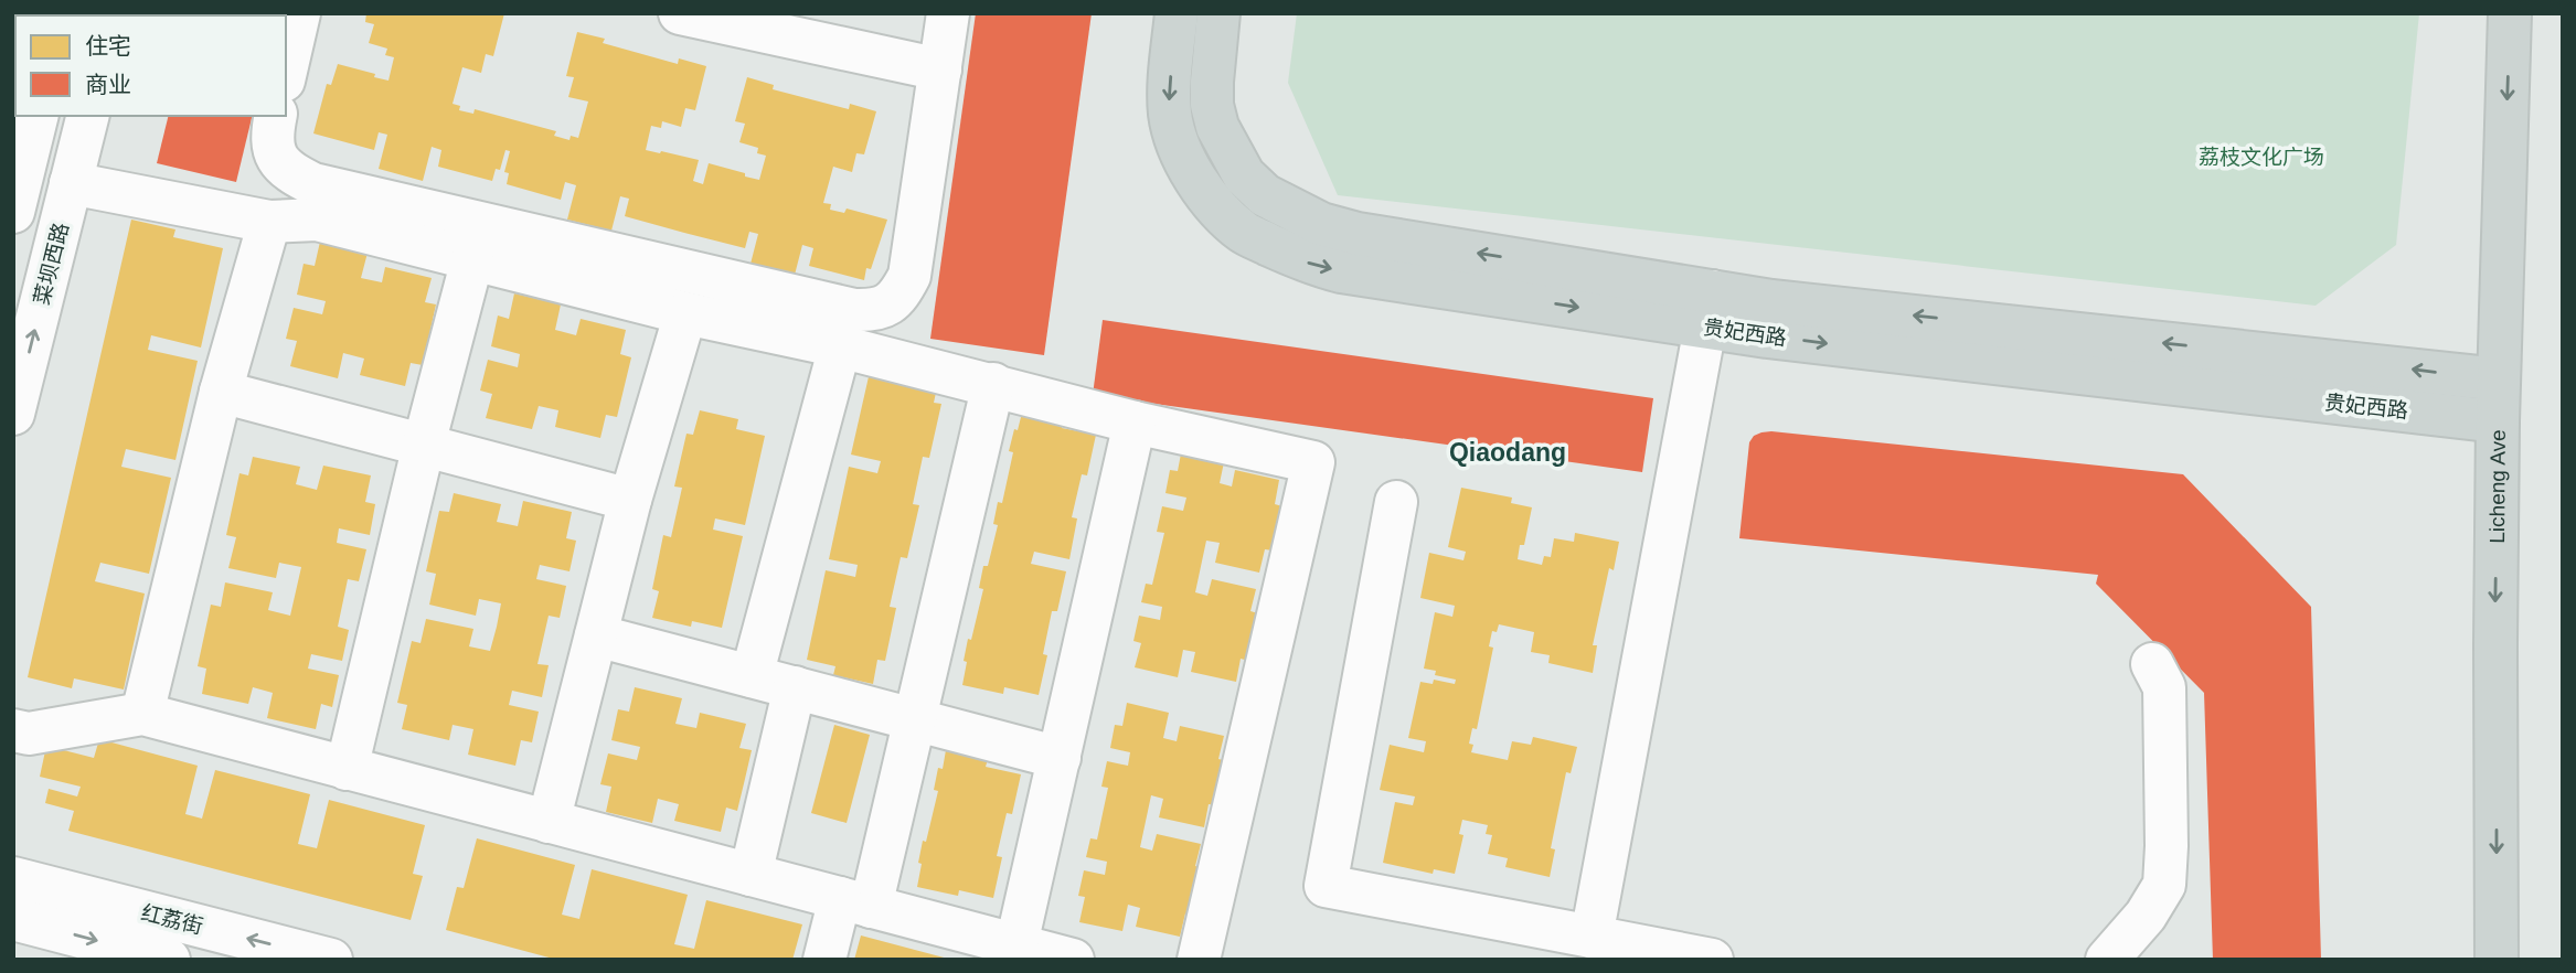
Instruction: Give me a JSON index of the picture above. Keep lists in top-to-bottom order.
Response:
{
  "streets": {
    "main road": ["贵妃西路", "Licheng Ave"],
    "street": ["菜坝西路", "红荔街"]
  },
  "crossings": [
    ["贵妃西路", "Licheng Ave"]
  ],
  "one_way": ["Licheng Ave"],
  "districts": ["Qiaodang"],
  "parks": ["荔枝文化广场"],
  "legend": ["住宅", "商业"]
}
